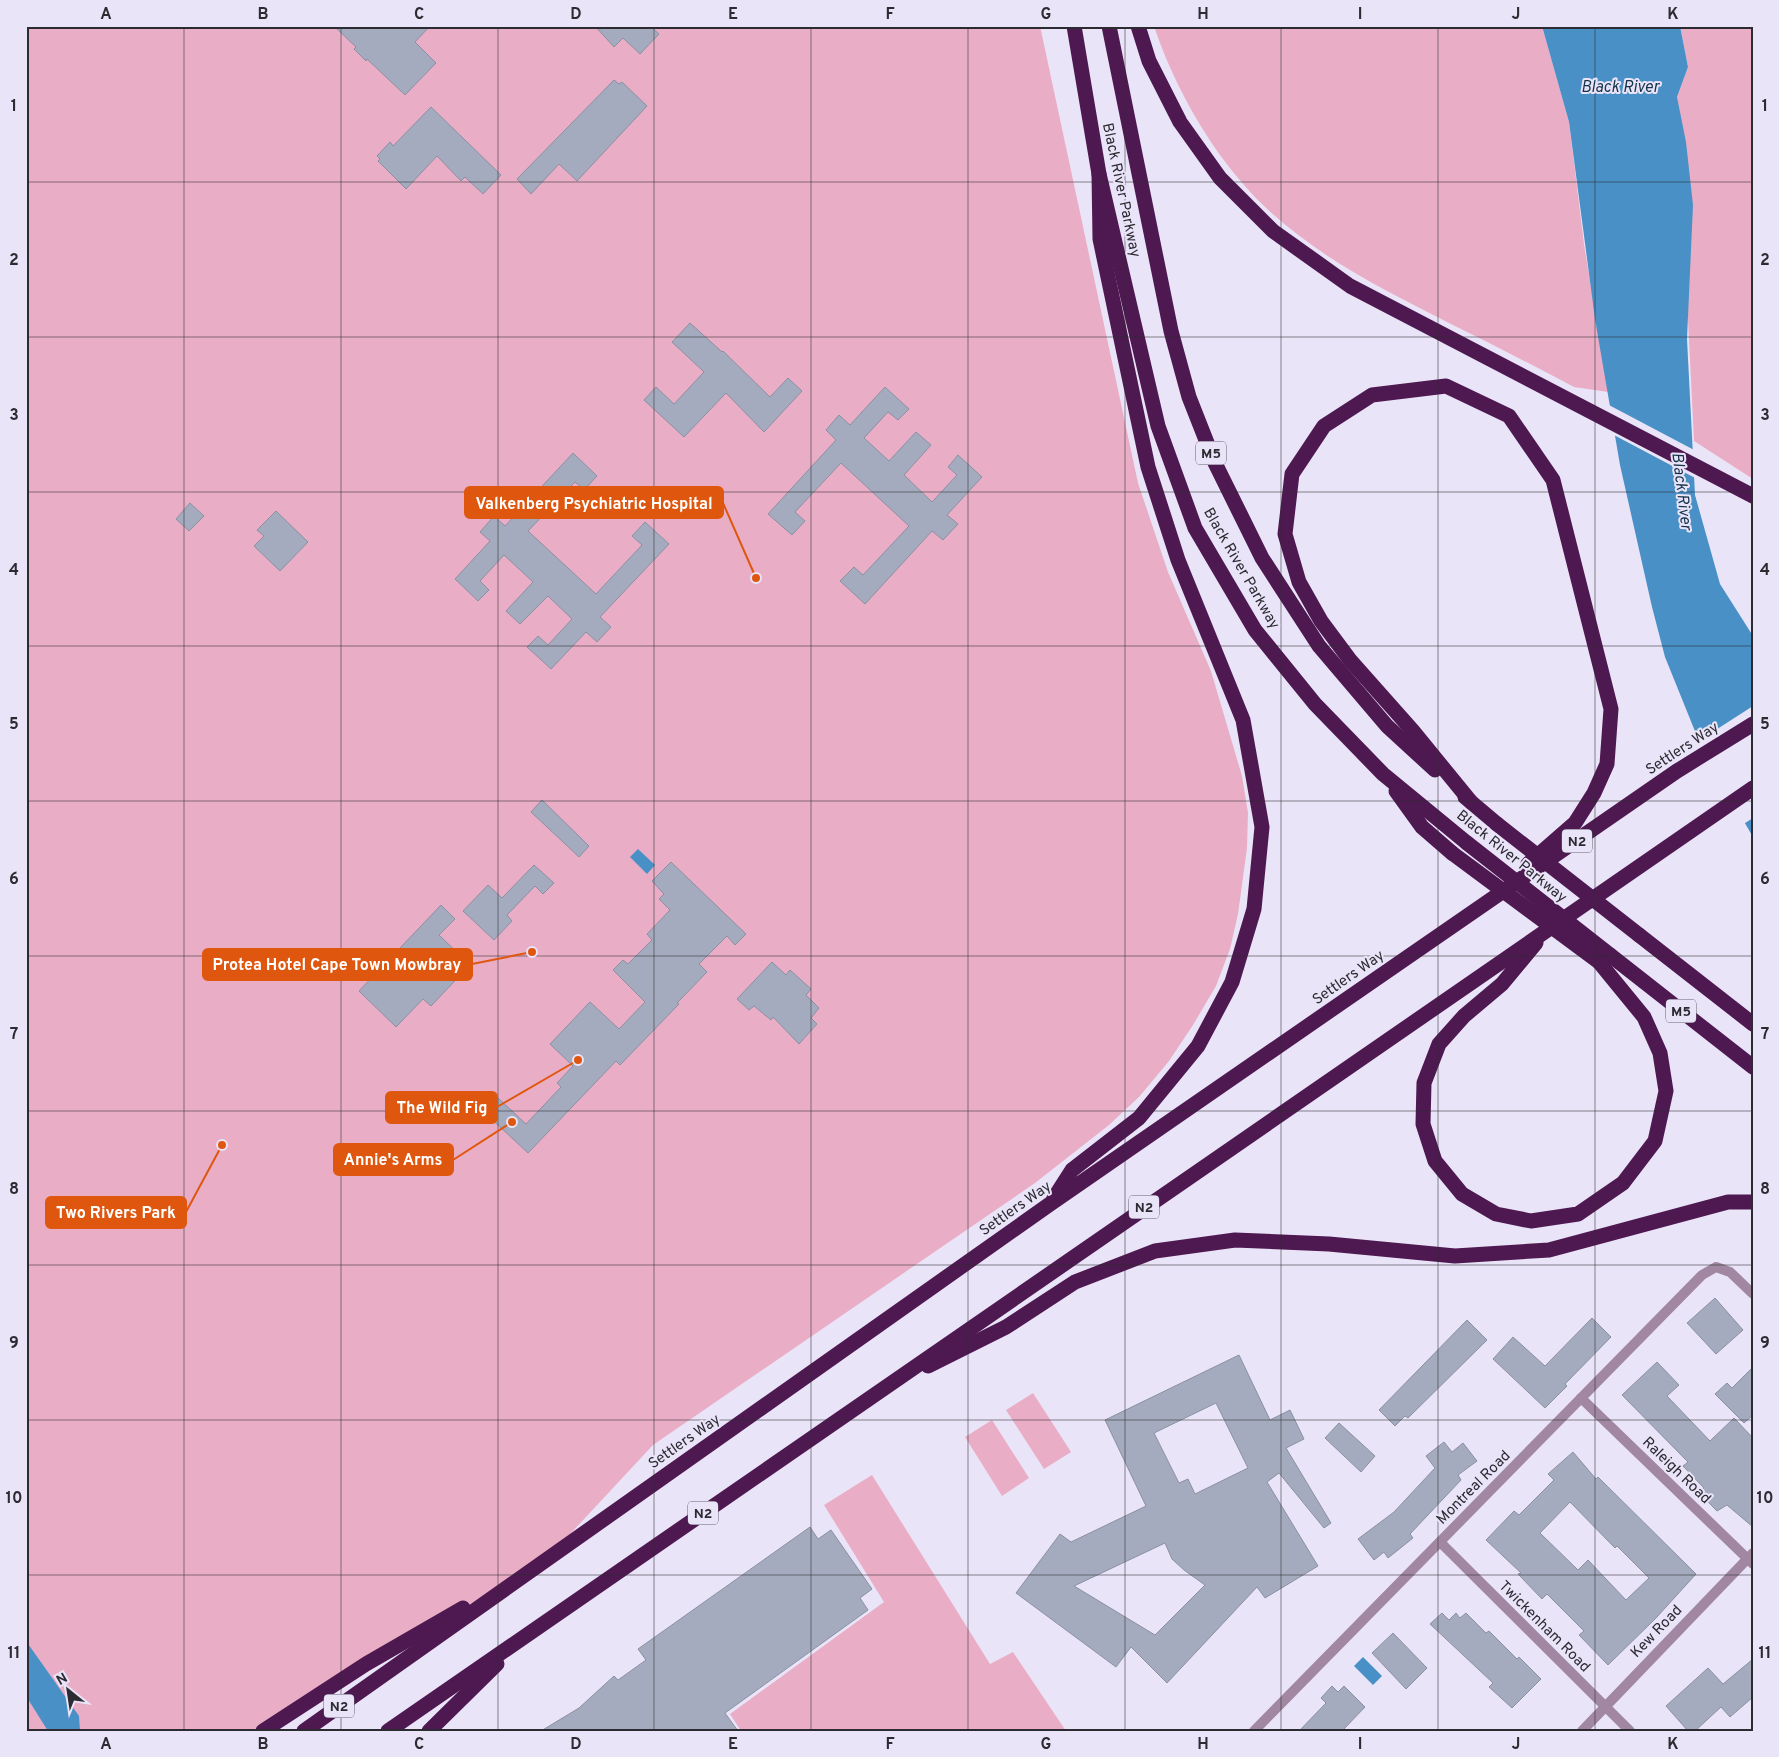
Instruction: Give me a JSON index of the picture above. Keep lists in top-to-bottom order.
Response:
{
  "streets": {
    "highway": [
      "Black River Parkway",
      "M5",
      "Settlers Way",
      "N2"
    ],
    "street": [
      "Raleigh Road",
      "Montreal Road",
      "Twickenham Road",
      "Kew Road"
    ]
  },
  "crossings": [
    ["Raleigh Road", "Montreal Road"],
    ["Raleigh Road", "Kew Road"],
    ["Montreal Road", "Twickenham Road"],
    ["Twickenham Road", "Kew Road"]
  ],
  "water": ["Black River"],
  "places": [
    "Valkenberg Psychiatric Hospital",
    "Protea Hotel Cape Town Mowbray",
    "The Wild Fig",
    "Annie's Arms",
    "Two Rivers Park"
  ],
  "north": "top left",
  "grid": {
    "columns": [
      "A",
      "B",
      "C",
      "D",
      "E",
      "F",
      "G",
      "H",
      "I",
      "J",
      "K"
    ],
    "rows": [
      "1",
      "2",
      "3",
      "4",
      "5",
      "6",
      "7",
      "8",
      "9",
      "10",
      "11"
    ]
  }
}
